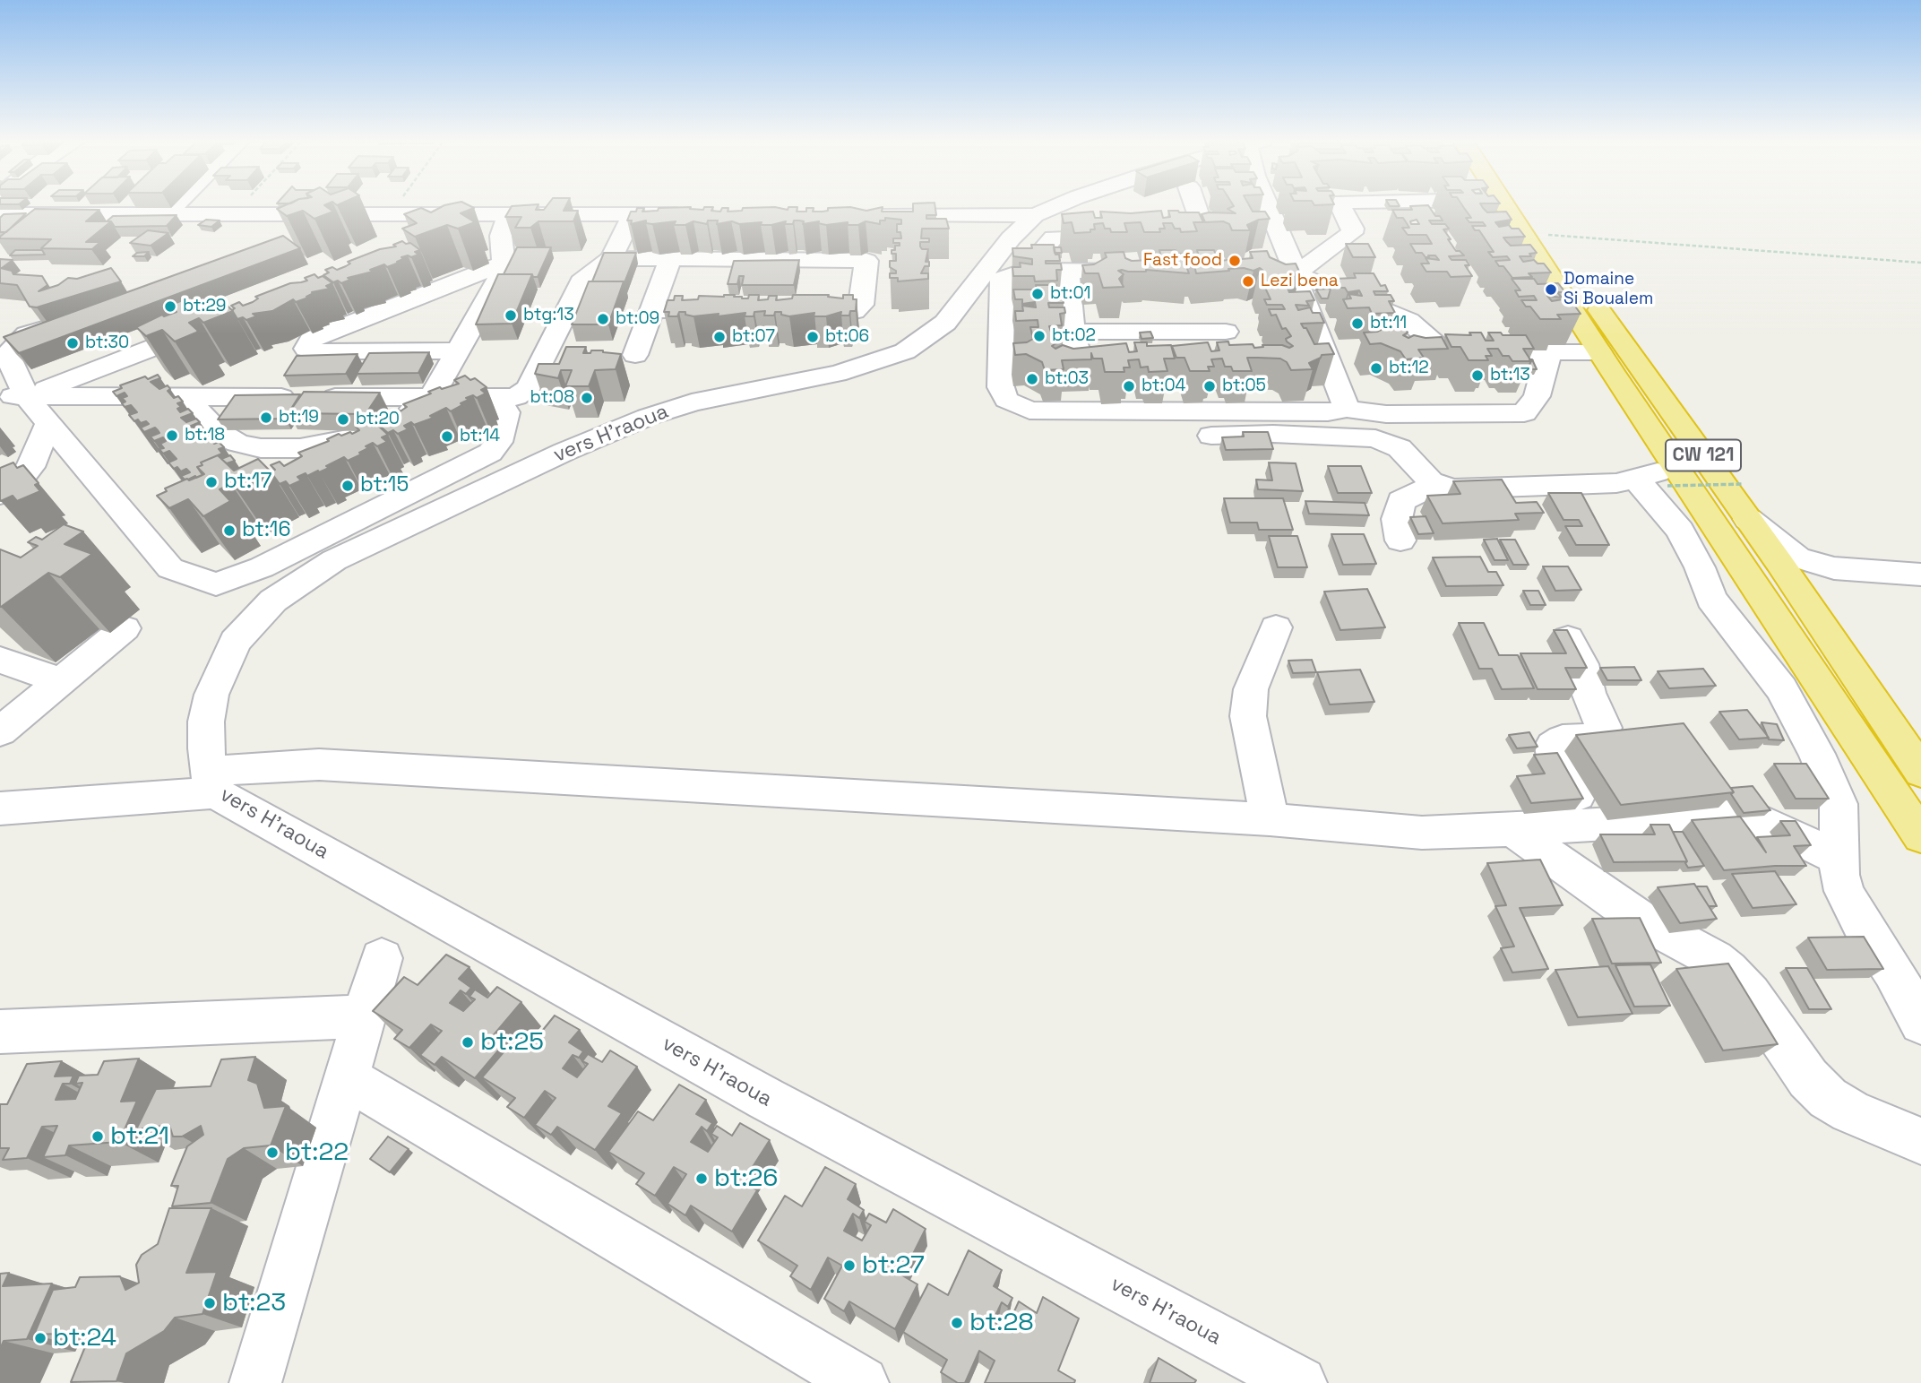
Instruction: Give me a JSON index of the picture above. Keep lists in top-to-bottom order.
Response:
{
  "streets": {
    "highway": ["CW 121"],
    "street": ["vers H'raoua"]
  },
  "places": [
    "Fast food",
    "Lezi bena",
    "Domaine Si Boualem",
    "bt:01",
    "bt:29",
    "btg:13",
    "bt:09",
    "bt:11",
    "bt:02",
    "bt:07",
    "bt:06",
    "bt:30",
    "bt:12",
    "bt:13",
    "bt:03",
    "bt:04",
    "bt:05",
    "bt:08",
    "bt:19",
    "bt:20",
    "bt:18",
    "bt:14",
    "bt:17",
    "bt:15",
    "bt:16",
    "bt:25",
    "bt:21",
    "bt:22",
    "bt:26",
    "bt:27",
    "bt:23",
    "bt:28",
    "bt:24"
  ]
}
